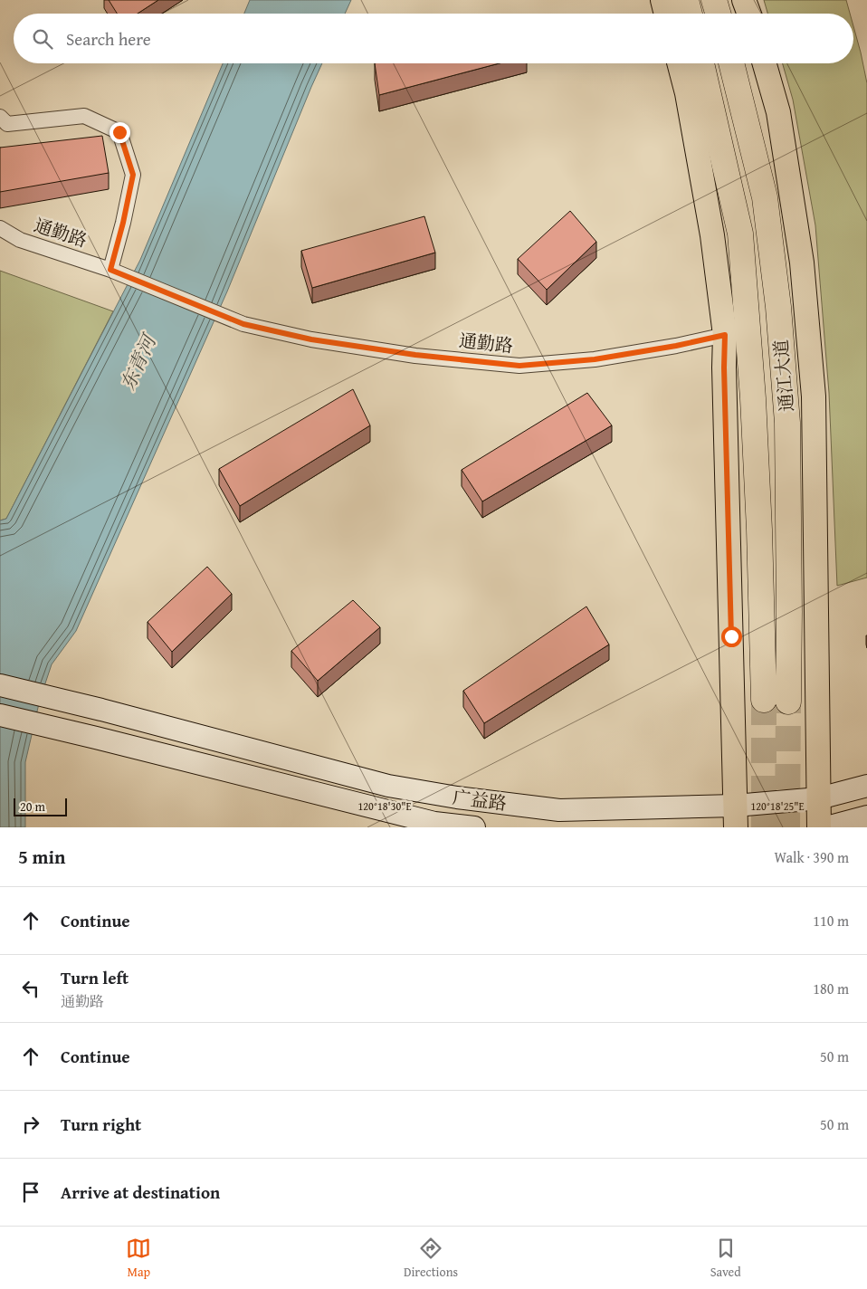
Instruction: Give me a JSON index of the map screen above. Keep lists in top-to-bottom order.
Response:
{
  "streets": {
    "highway": ["通江大道"],
    "main road": ["广益路"],
    "street": ["通勤路"]
  },
  "water": ["东青河"],
  "scale_bar": "20 m",
  "page": {
    "search": "Search here",
    "scale": "20 m",
    "heading": ["5 min", "Walk · 390 m"],
    "list": [
      ["Continue", "110 m"],
      ["Turn left", "通勤路", "180 m"],
      ["Continue", "50 m"],
      ["Turn right", "50 m"],
      "Arrive at destination"
    ],
    "nav": ["Map", "Directions", "Saved"]
  },
  "coordinates": ["120°18'30\"E", "120°18'25\"E"]
}
